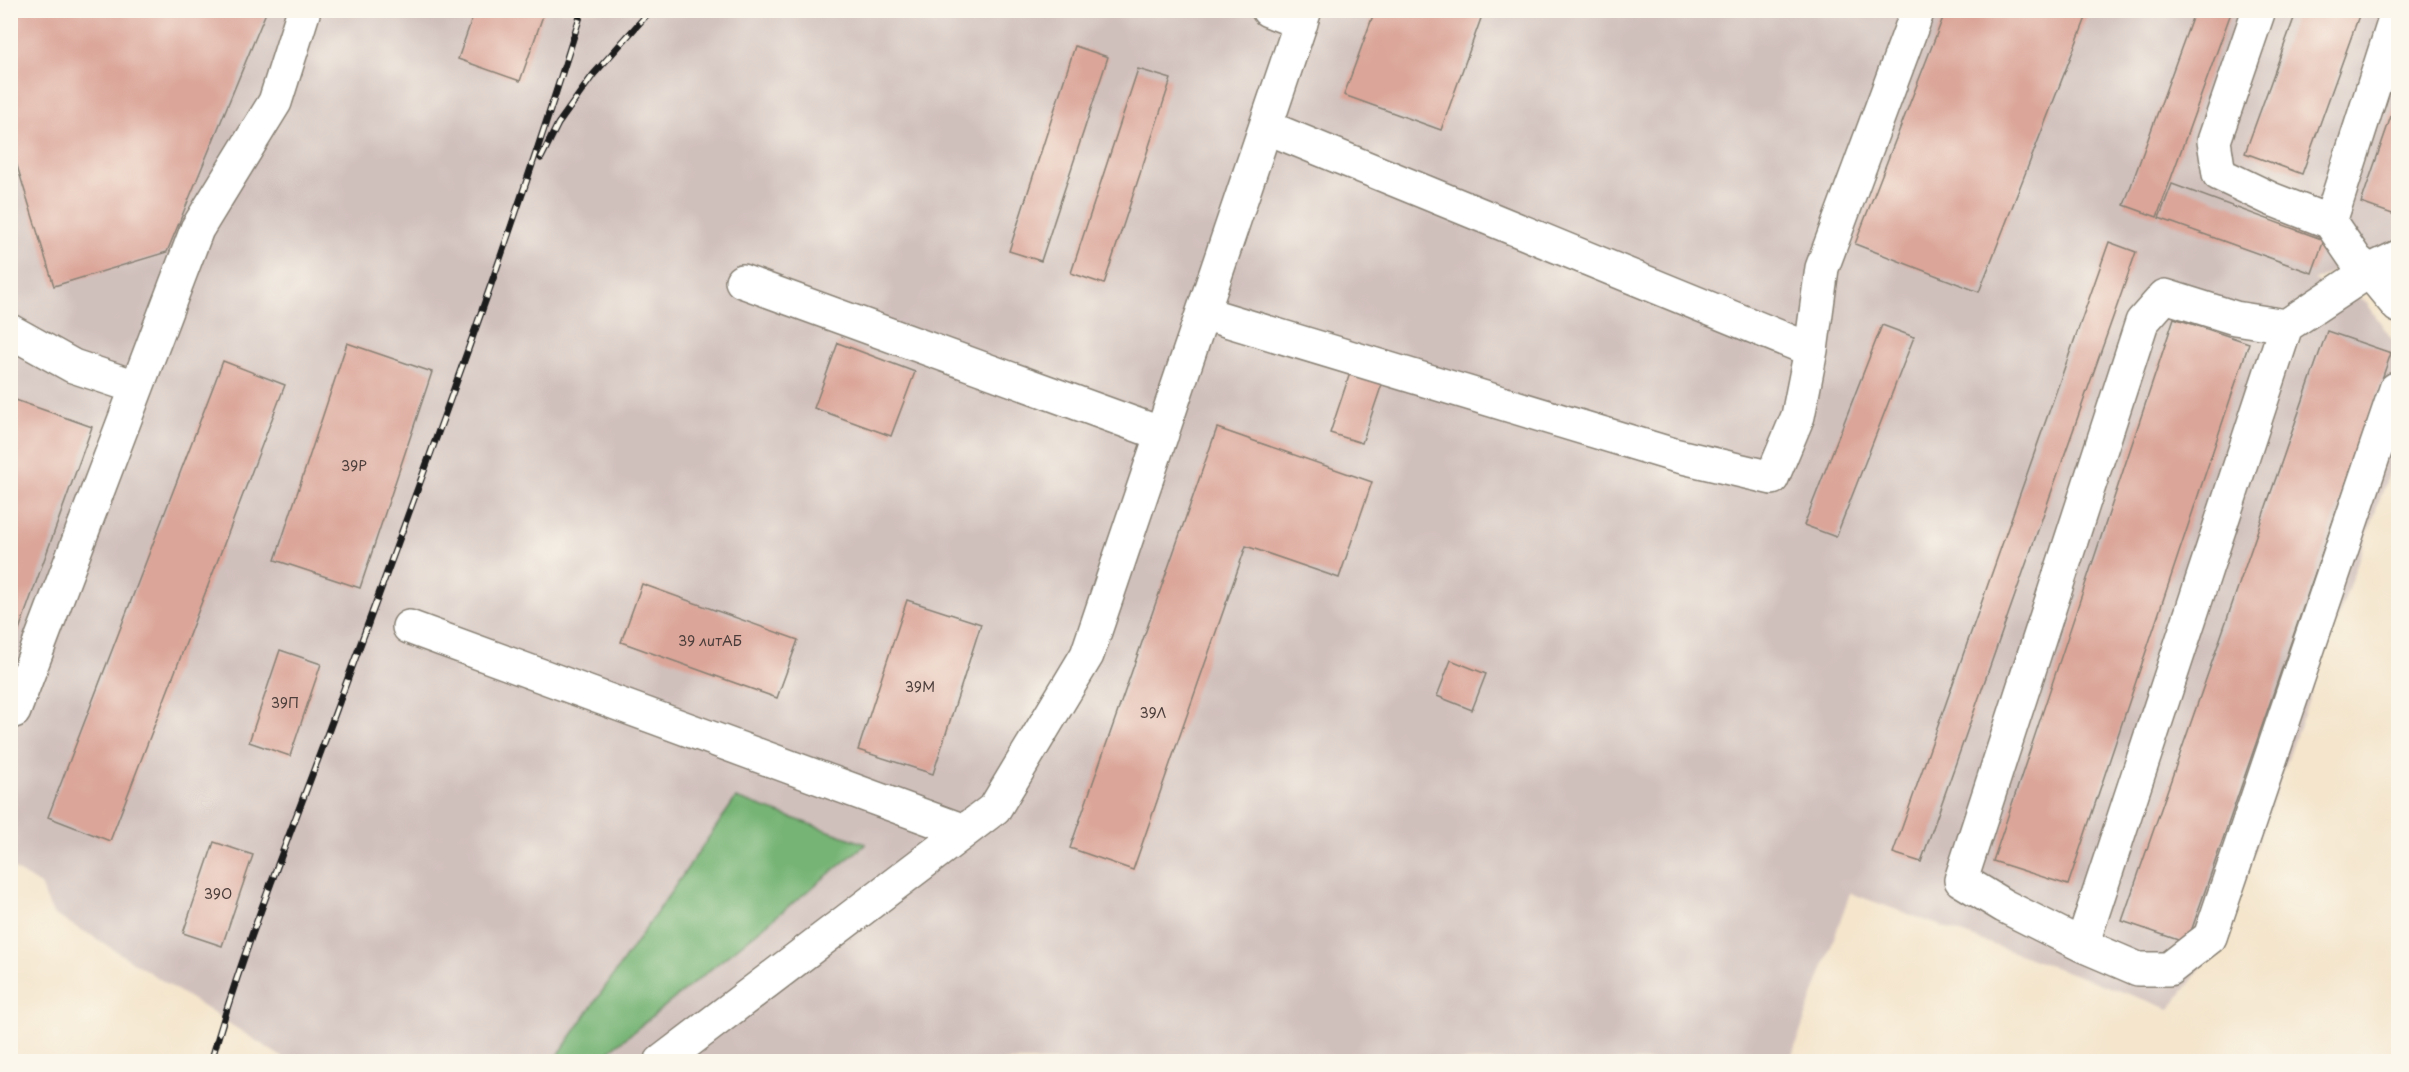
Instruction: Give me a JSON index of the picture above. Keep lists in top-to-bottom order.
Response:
{
  "house_numbers": [
    "39Р",
    "39 литАБ",
    "39М",
    "39П",
    "39Л",
    "39О"
  ]
}
